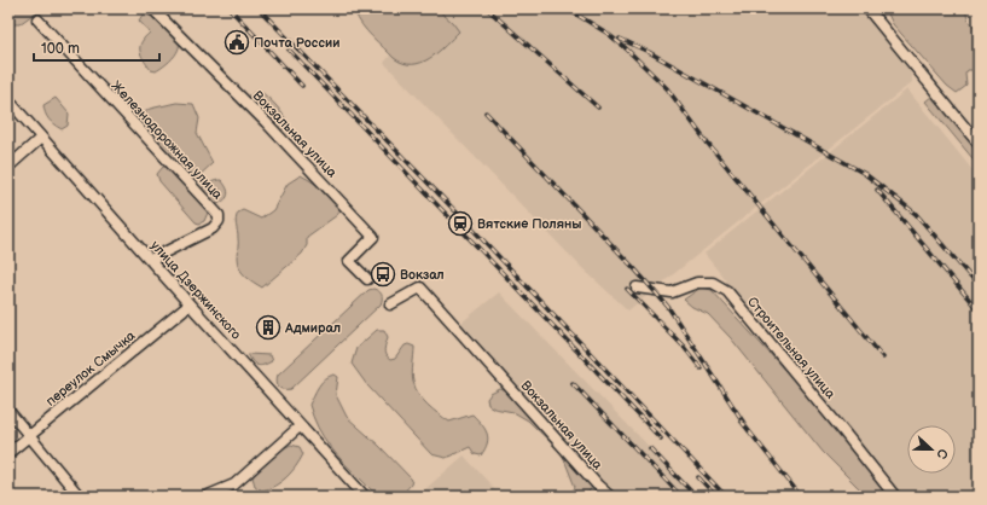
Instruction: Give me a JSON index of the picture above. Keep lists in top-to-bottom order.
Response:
{
  "streets": {
    "street": [
      "Вокзальная улица",
      "Железнодорожная улица",
      "улица Дзержинского",
      "Строительная улица",
      "переулок Смычка"
    ]
  },
  "crossings": [
    ["Железнодорожная улица", "улица Дзержинского"],
    ["улица Дзержинского", "переулок Смычка"]
  ],
  "places": {
    "public building": ["Почта России"],
    "station": ["Вятские Поляны"],
    "bus stop": ["Вокзал"],
    "building": ["Адмирал"]
  },
  "scale_bar": "100 m",
  "north": "right"
}
